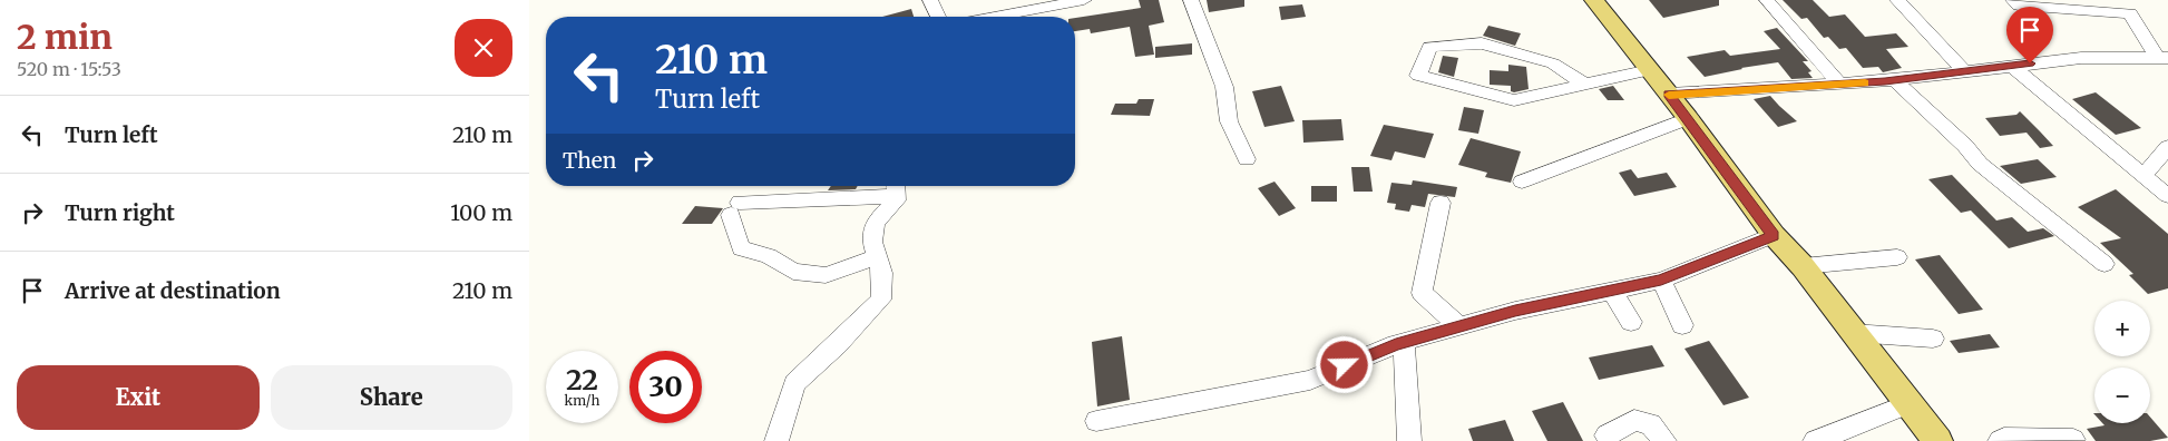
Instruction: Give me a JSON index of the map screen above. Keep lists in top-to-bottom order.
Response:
{
  "page": {
    "heading": ["2 min", "520 m · 15:53"],
    "turn": ["210 m", "Turn left"],
    "list": [
      {
        "name": "Turn left",
        "value": "210 m"
      },
      {
        "name": "Turn right",
        "value": "100 m"
      },
      {
        "name": "Arrive at destination",
        "value": "210 m"
      }
    ],
    "then": "Then",
    "map_buttons": ["+", "−"],
    "speed": "22 km/h",
    "limit": "30",
    "buttons": ["Exit", "Share"]
  }
}
